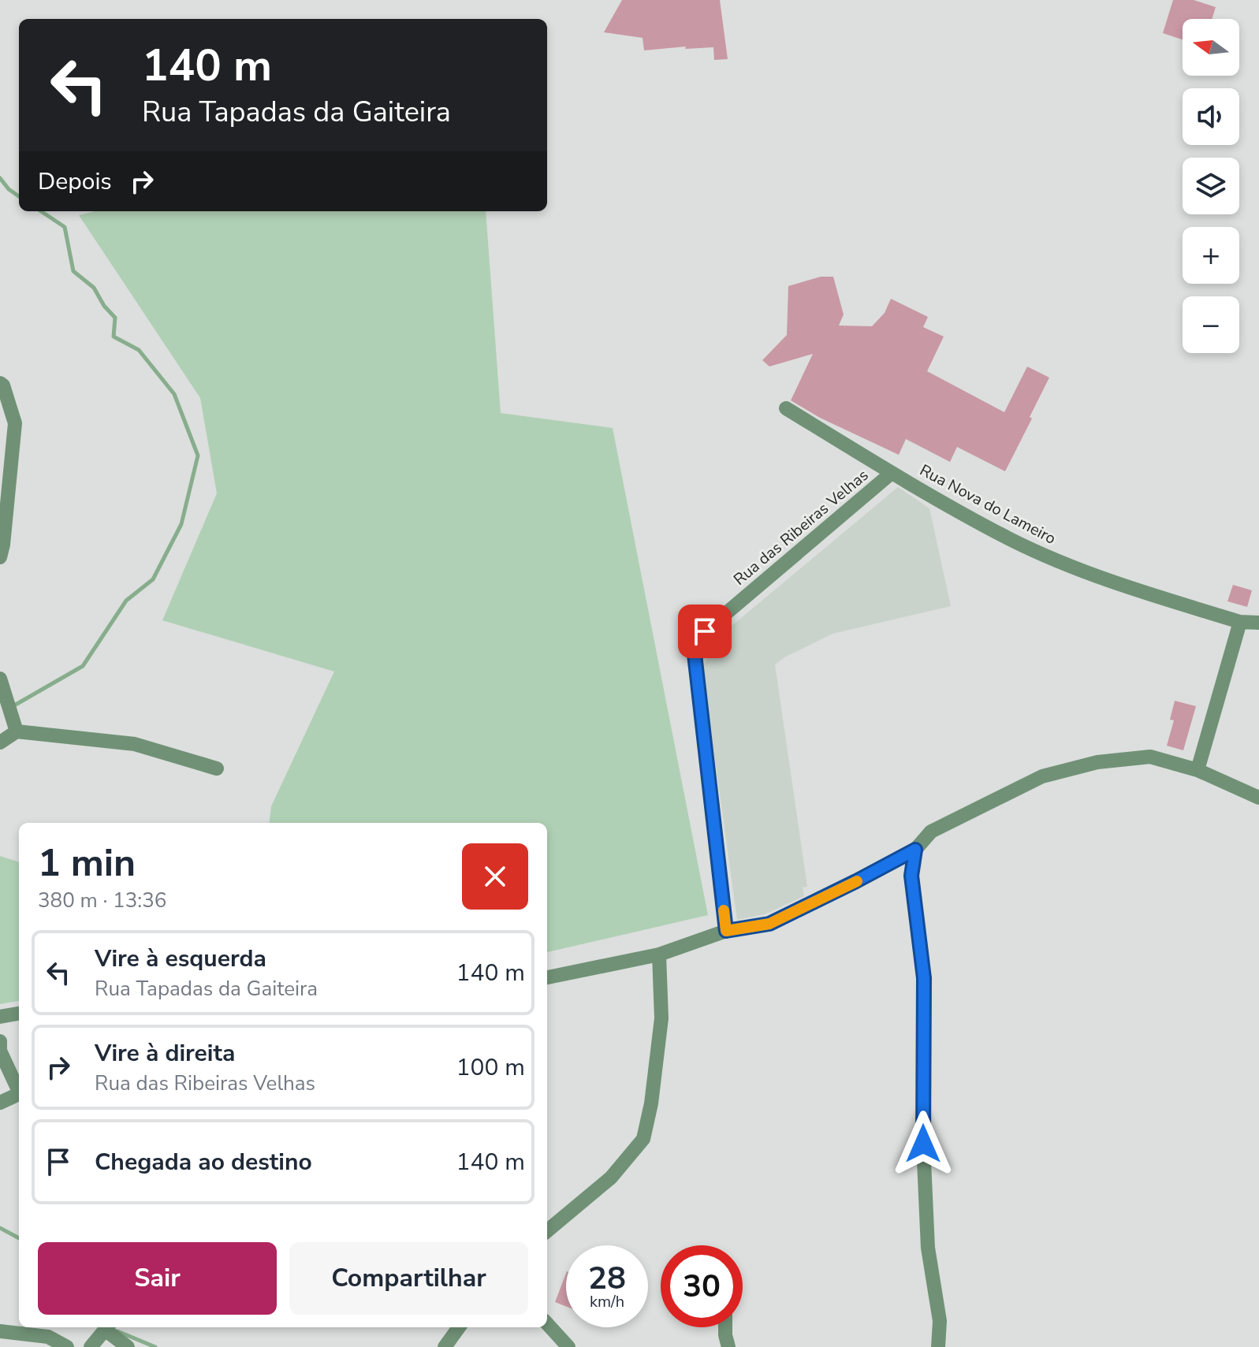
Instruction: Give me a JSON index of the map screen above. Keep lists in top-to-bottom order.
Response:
{
  "streets": {
    "street": ["Rua Nova do Lameiro", "Rua das Ribeiras Velhas"]
  },
  "crossings": [
    ["Rua Nova do Lameiro", "Rua das Ribeiras Velhas"]
  ],
  "north": "left",
  "page": {
    "map_buttons": ["+", "−"],
    "turn": ["140 m", "Rua Tapadas da Gaiteira"],
    "then": "Depois",
    "heading": ["1 min", "380 m · 13:36"],
    "list": [
      {
        "name": "Vire à esquerda",
        "note": "Rua Tapadas da Gaiteira",
        "value": "140 m"
      },
      {
        "name": "Vire à direita",
        "note": "Rua das Ribeiras Velhas",
        "value": "100 m"
      },
      {
        "name": "Chegada ao destino",
        "value": "140 m"
      }
    ],
    "buttons": ["Sair", "Compartilhar"],
    "speed": "28 km/h",
    "limit": "30"
  }
}
